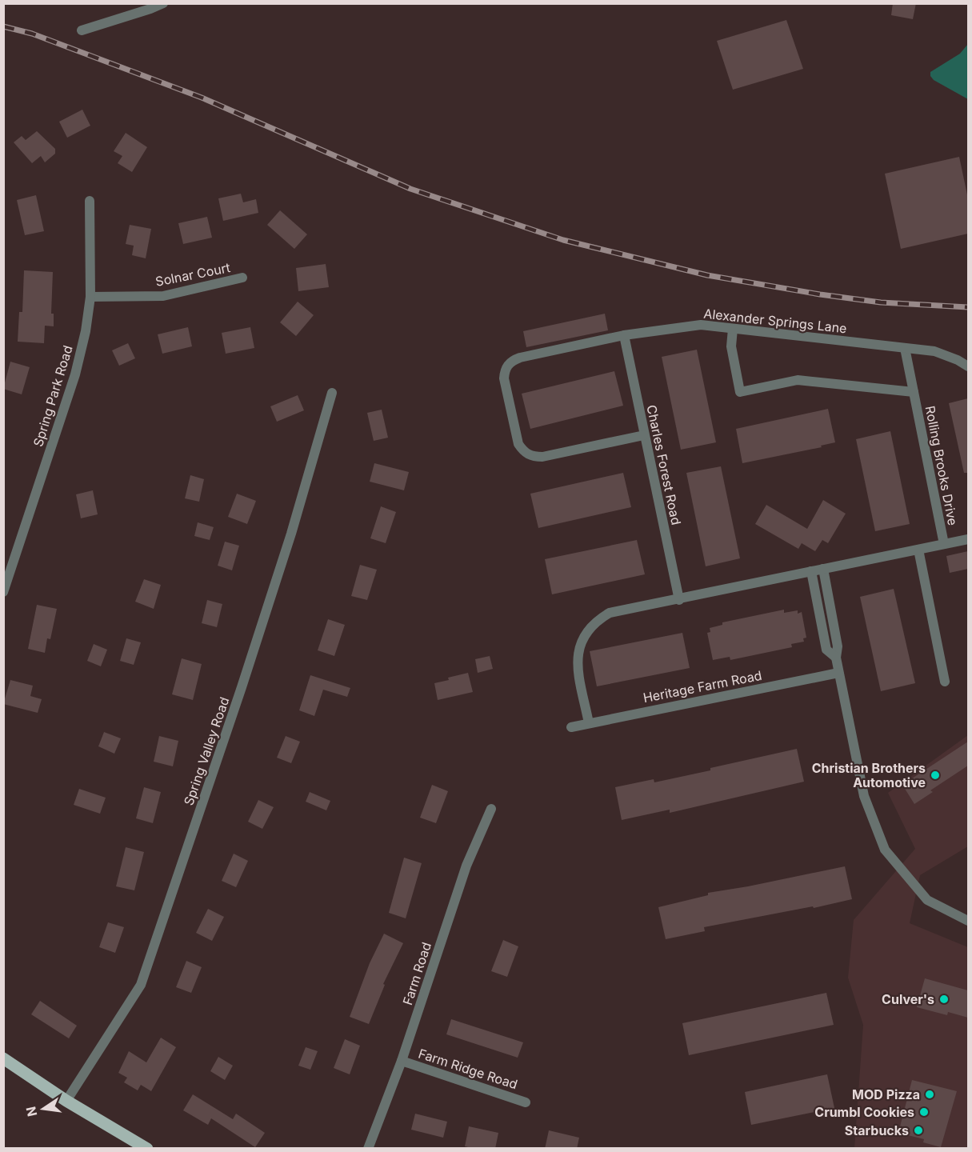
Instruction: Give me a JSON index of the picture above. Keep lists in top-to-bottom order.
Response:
{
  "streets": {
    "street": [
      "Solnar Court",
      "Alexander Springs Lane",
      "Spring Park Road",
      "Charles Forest Road",
      "Rolling Brooks Drive",
      "Heritage Farm Road",
      "Spring Valley Road",
      "Farm Road",
      "Farm Ridge Road"
    ]
  },
  "crossings": [
    ["Solnar Court", "Spring Park Road"],
    ["Alexander Springs Lane", "Charles Forest Road"],
    ["Alexander Springs Lane", "Rolling Brooks Drive"],
    ["Farm Road", "Farm Ridge Road"]
  ],
  "places": [
    "Christian Brothers Automotive",
    "Culver's",
    "MOD Pizza",
    "Crumbl Cookies",
    "Starbucks"
  ],
  "north": "left"
}
